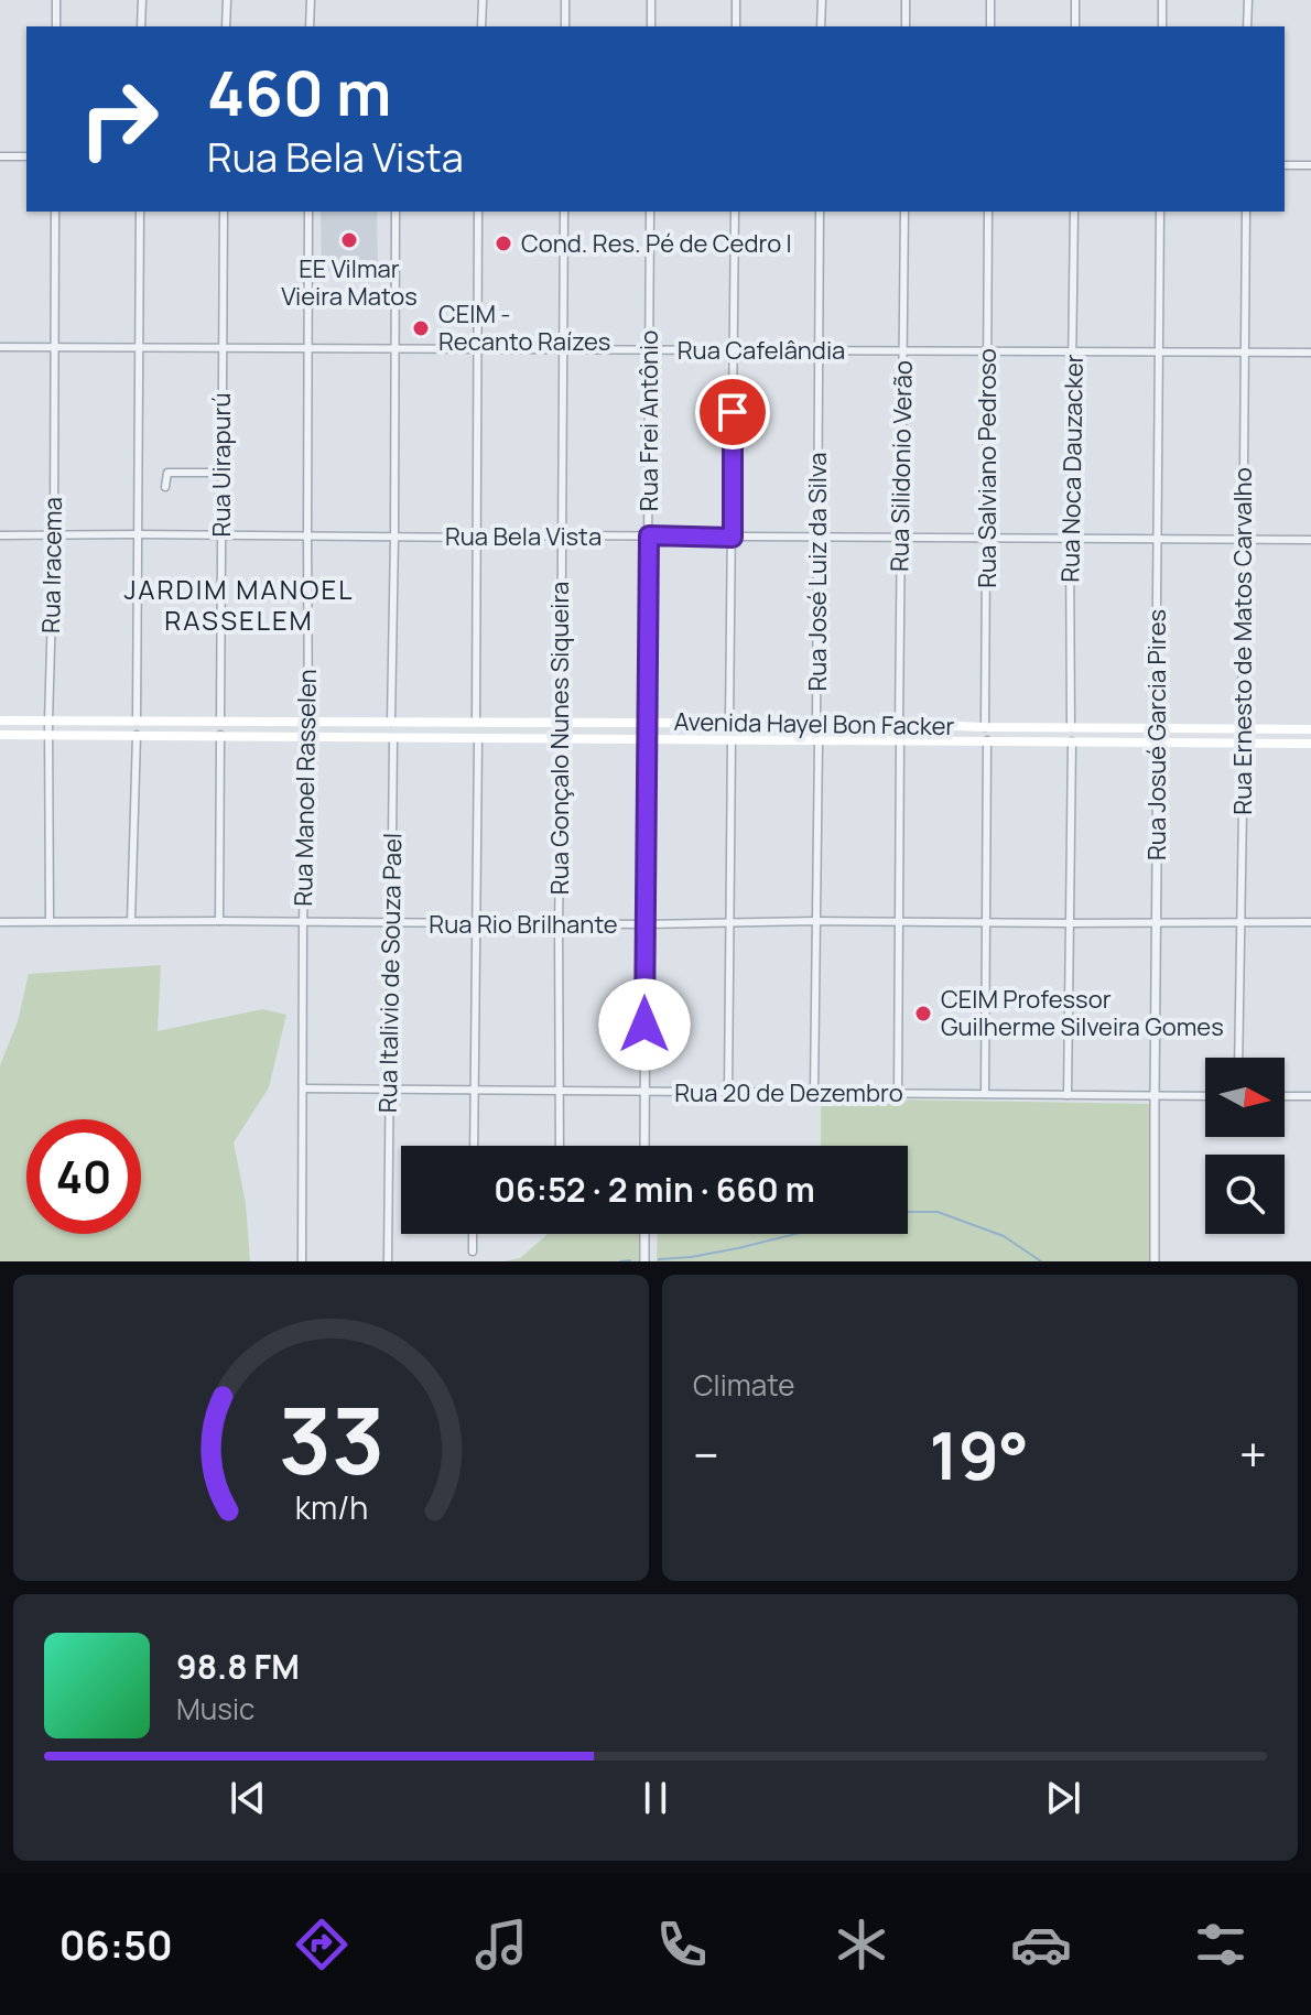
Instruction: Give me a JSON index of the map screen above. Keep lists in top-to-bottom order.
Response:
{
  "streets": {
    "main road": ["Avenida Hayel Bon Facker"],
    "street": [
      "Rua Cafelândia",
      "Rua Frei Antônio",
      "Rua Uirapurú",
      "Rua Silidonio Verão",
      "Rua Salviano Pedroso",
      "Rua Noca Dauzacker",
      "Rua Bela Vista",
      "Rua Iracema",
      "Rua José Luiz da Silva",
      "Rua Ernesto de Matos Carvalho",
      "Rua Josué Garcia Pires",
      "Rua Gonçalo Nunes Siqueira",
      "Rua Manoel Rasselen",
      "Rua Rio Brilhante",
      "Rua Italivio de Souza Pael",
      "Rua 20 de Dezembro"
    ]
  },
  "crossings": [
    ["Rua Cafelândia", "Rua Frei Antônio"],
    ["Rua Cafelândia", "Rua Uirapurú"],
    ["Rua Cafelândia", "Rua Silidonio Verão"],
    ["Rua Cafelândia", "Rua Salviano Pedroso"],
    ["Rua Cafelândia", "Rua Noca Dauzacker"],
    ["Rua Cafelândia", "Rua Iracema"],
    ["Rua Cafelândia", "Rua José Luiz da Silva"],
    ["Rua Cafelândia", "Rua Ernesto de Matos Carvalho"],
    ["Rua Cafelândia", "Rua Josué Garcia Pires"],
    ["Rua Cafelândia", "Rua Gonçalo Nunes Siqueira"],
    ["Rua Cafelândia", "Rua Manoel Rasselen"],
    ["Rua Frei Antônio", "Rua Bela Vista"],
    ["Rua Frei Antônio", "Avenida Hayel Bon Facker"],
    ["Rua Frei Antônio", "Rua Rio Brilhante"],
    ["Rua Frei Antônio", "Rua 20 de Dezembro"],
    ["Rua Uirapurú", "Rua Bela Vista"],
    ["Rua Uirapurú", "Avenida Hayel Bon Facker"],
    ["Rua Silidonio Verão", "Rua Bela Vista"],
    ["Rua Silidonio Verão", "Avenida Hayel Bon Facker"],
    ["Rua Salviano Pedroso", "Rua Bela Vista"],
    ["Rua Salviano Pedroso", "Avenida Hayel Bon Facker"],
    ["Rua Noca Dauzacker", "Rua Bela Vista"],
    ["Rua Noca Dauzacker", "Avenida Hayel Bon Facker"],
    ["Rua Bela Vista", "Rua Iracema"],
    ["Rua Bela Vista", "Rua José Luiz da Silva"],
    ["Rua Bela Vista", "Rua Ernesto de Matos Carvalho"],
    ["Rua Bela Vista", "Rua Josué Garcia Pires"],
    ["Rua Bela Vista", "Rua Gonçalo Nunes Siqueira"],
    ["Rua Bela Vista", "Rua Manoel Rasselen"],
    ["Rua Iracema", "Avenida Hayel Bon Facker"],
    ["Rua Iracema", "Rua Rio Brilhante"],
    ["Rua José Luiz da Silva", "Avenida Hayel Bon Facker"],
    ["Rua José Luiz da Silva", "Rua Rio Brilhante"],
    ["Rua José Luiz da Silva", "Rua 20 de Dezembro"],
    ["Rua Ernesto de Matos Carvalho", "Avenida Hayel Bon Facker"],
    ["Rua Ernesto de Matos Carvalho", "Rua Rio Brilhante"],
    ["Avenida Hayel Bon Facker", "Rua Josué Garcia Pires"],
    ["Avenida Hayel Bon Facker", "Rua Gonçalo Nunes Siqueira"],
    ["Avenida Hayel Bon Facker", "Rua Manoel Rasselen"],
    ["Avenida Hayel Bon Facker", "Rua Italivio de Souza Pael"],
    ["Rua Josué Garcia Pires", "Rua Rio Brilhante"],
    ["Rua Josué Garcia Pires", "Rua 20 de Dezembro"],
    ["Rua Gonçalo Nunes Siqueira", "Rua Rio Brilhante"],
    ["Rua Gonçalo Nunes Siqueira", "Rua 20 de Dezembro"],
    ["Rua Manoel Rasselen", "Rua Rio Brilhante"],
    ["Rua Manoel Rasselen", "Rua 20 de Dezembro"],
    ["Rua Rio Brilhante", "Rua Italivio de Souza Pael"],
    ["Rua Italivio de Souza Pael", "Rua 20 de Dezembro"]
  ],
  "districts": ["JARDIM MANOEL RASSELEM"],
  "places": [
    "EE Vilmar Vieira Matos",
    "Cond. Res. Pé de Cedro I",
    "CEIM - Recanto Raízes",
    "CEIM Professor Guilherme Silveira Gomes"
  ],
  "north": "right",
  "page": {
    "turn": ["460 m", "Rua Bela Vista"],
    "limit": "40",
    "trip": "06:52 · 2 min · 660 m",
    "tile": "Climate",
    "heat": ["−", "19°", "+"],
    "song": ["98.8 FM", "Music"],
    "tabs": "06:50",
    "gauge": ["33", "km/h"]
  }
}
